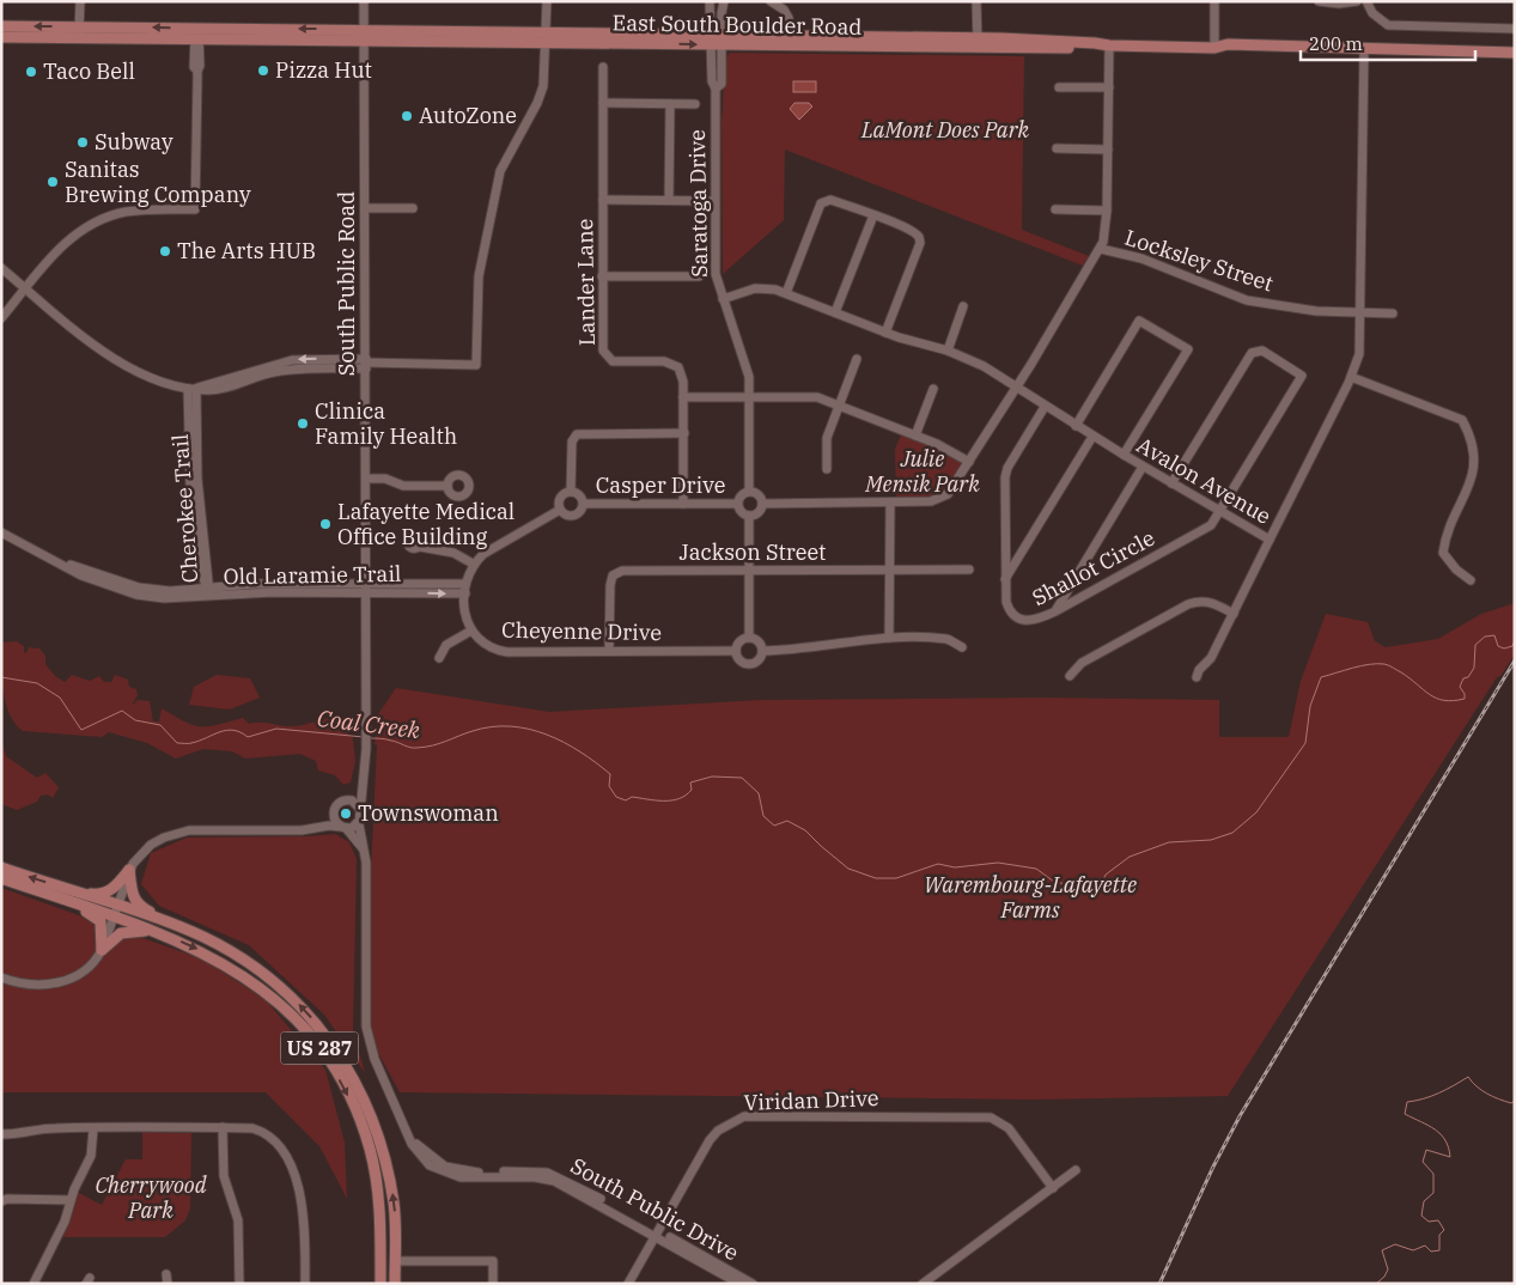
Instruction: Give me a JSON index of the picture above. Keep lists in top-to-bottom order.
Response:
{
  "streets": {
    "main road": ["East South Boulder Road", "US 287"],
    "street": [
      "Saratoga Drive",
      "Locksley Street",
      "Lander Lane",
      "South Public Road",
      "Avalon Avenue",
      "Casper Drive",
      "Cherokee Trail",
      "Jackson Street",
      "Shallot Circle",
      "Old Laramie Trail",
      "Cheyenne Drive",
      "Viridan Drive",
      "South Public Drive"
    ]
  },
  "crossings": [
    ["East South Boulder Road", "Saratoga Drive"],
    ["East South Boulder Road", "South Public Road"],
    ["East South Boulder Road", "Avalon Avenue"],
    ["Saratoga Drive", "Avalon Avenue"],
    ["Saratoga Drive", "Casper Drive"],
    ["Locksley Street", "Avalon Avenue"],
    ["Lander Lane", "Casper Drive"],
    ["South Public Road", "Old Laramie Trail"],
    ["South Public Road", "South Public Drive"],
    ["Avalon Avenue", "Shallot Circle"],
    ["Cherokee Trail", "Old Laramie Trail"],
    ["Jackson Street", "Cheyenne Drive"],
    ["Old Laramie Trail", "Cheyenne Drive"],
    ["Viridan Drive", "South Public Drive"]
  ],
  "water": ["Coal Creek"],
  "parks": [
    "LaMont Does Park",
    "Julie Mensik Park",
    "Warembourg-Lafayette Farms",
    "Cherrywood Park"
  ],
  "places": [
    "Pizza Hut",
    "Taco Bell",
    "AutoZone",
    "Subway",
    "Sanitas Brewing Company",
    "The Arts HUB",
    "Clinica Family Health",
    "Lafayette Medical Office Building",
    "Townswoman"
  ],
  "scale_bar": "200 m"
}
